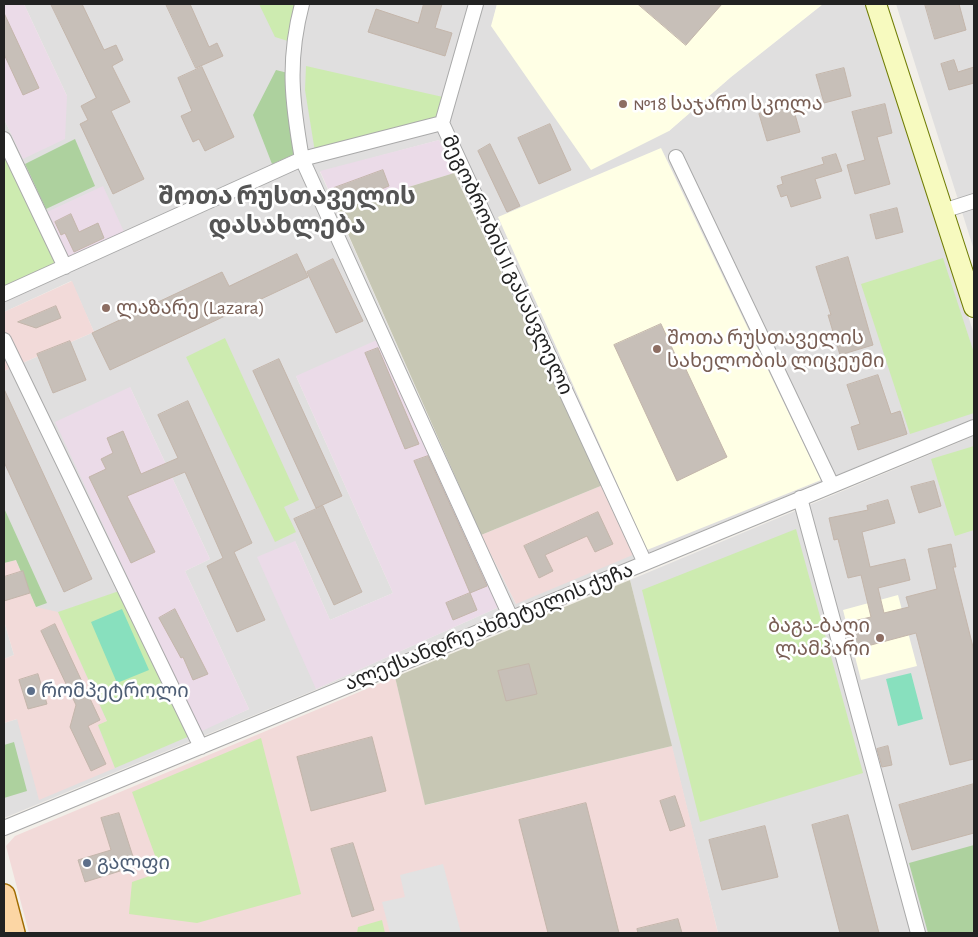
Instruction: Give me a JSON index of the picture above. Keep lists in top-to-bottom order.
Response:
{
  "streets": {
    "street": ["მეგობრობის II გასასვლელი", "ალექსანდრე ახმეტელის ქუჩა"]
  },
  "crossings": [
    ["მეგობრობის II გასასვლელი", "ალექსანდრე ახმეტელის ქუჩა"]
  ],
  "districts": ["შოთა რუსთაველის დასახლება"],
  "places": [
    "№18 საჯარო სკოლა",
    "ლაზარე (Lazara)",
    "შოთა რუსთაველის სახელობის ლიცეუმი",
    "ბაგა-ბაღი ლამპარი",
    "რომპეტროლი",
    "გალფი"
  ]
}
